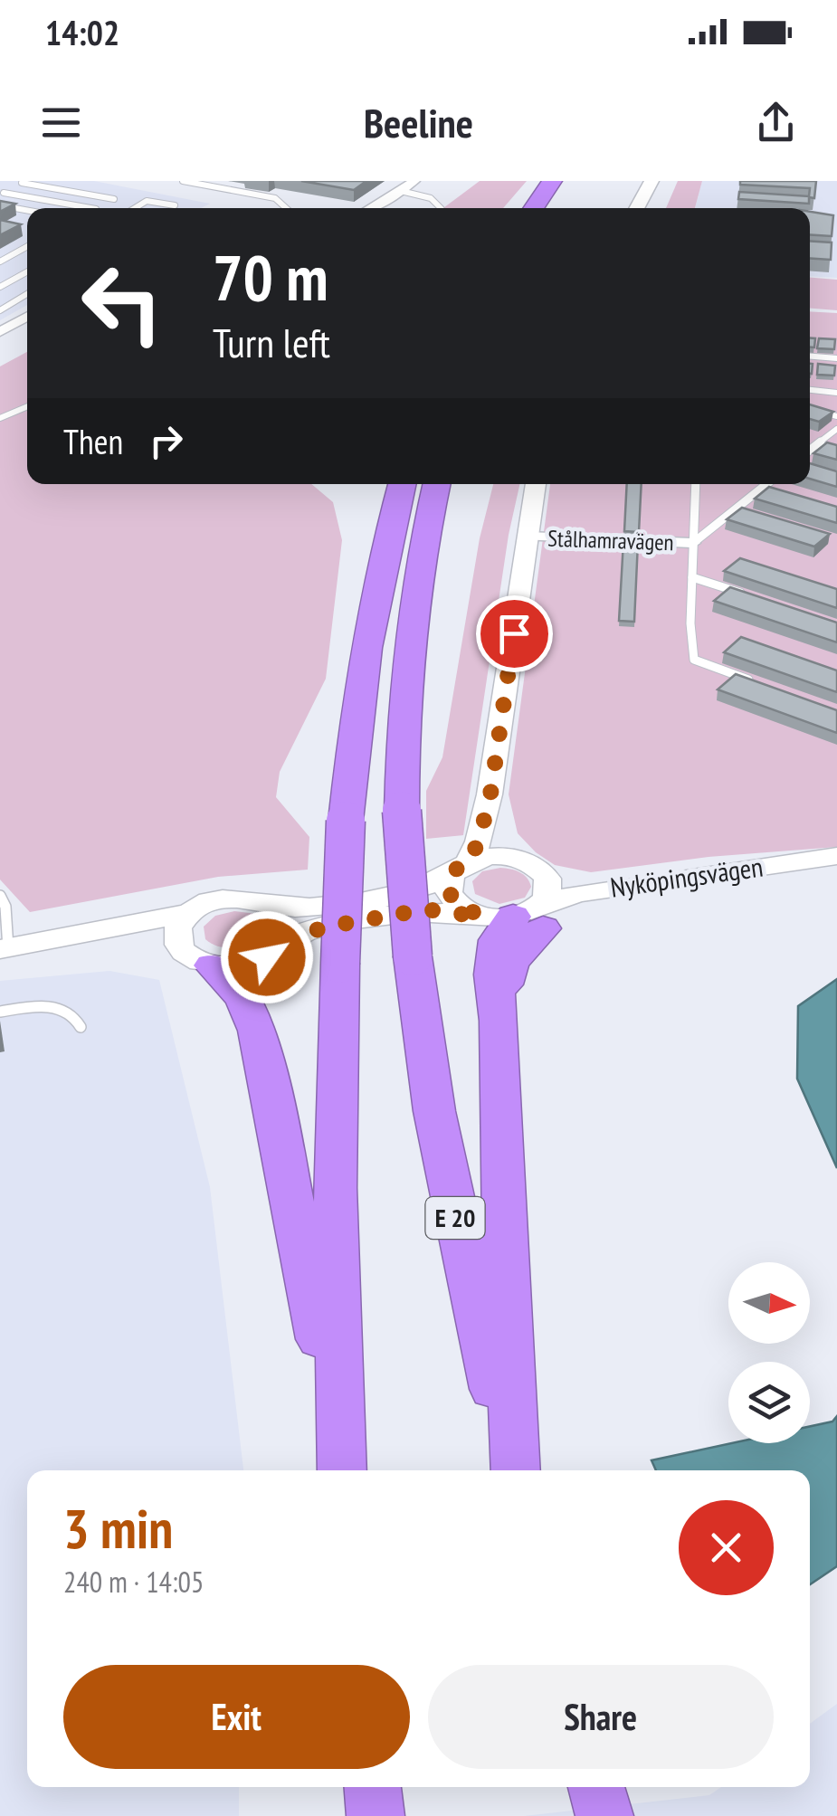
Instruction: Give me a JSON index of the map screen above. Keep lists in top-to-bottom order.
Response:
{
  "streets": {
    "highway": ["E 20"],
    "main road": ["Stålhamravägen", "Nyköpingsvägen"]
  },
  "crossings": [
    ["Stålhamravägen", "Nyköpingsvägen"]
  ],
  "north": "right",
  "page": {
    "status": "14:02",
    "header": "Beeline",
    "turn": ["70 m", "Turn left"],
    "then": "Then",
    "heading": ["3 min", "240 m · 14:05"],
    "buttons": ["Exit", "Share"]
  }
}
